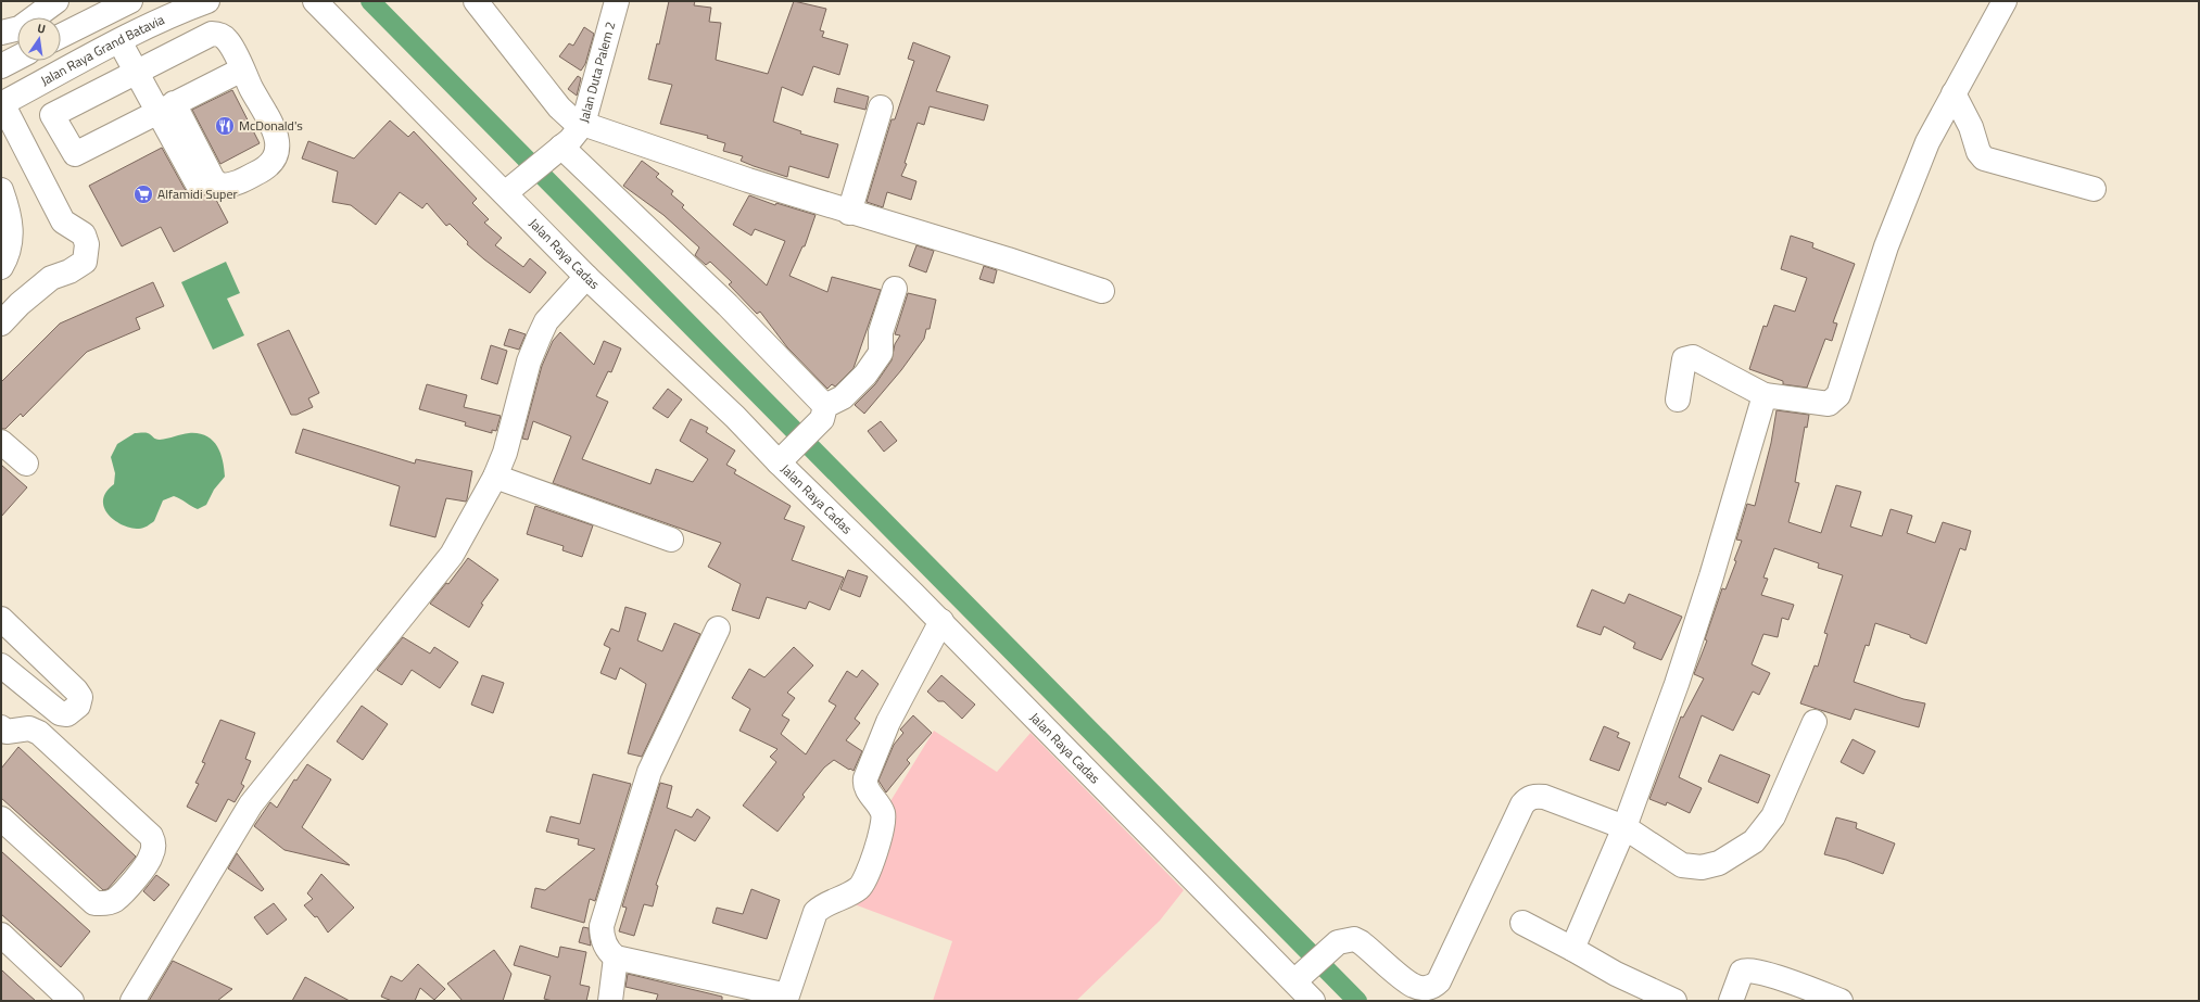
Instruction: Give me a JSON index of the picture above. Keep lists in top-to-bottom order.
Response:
{
  "streets": {
    "street": ["Jalan Raya Grand Batavia", "Jalan Duta Palem 2", "Jalan Raya Cadas"]
  },
  "places": {
    "restaurant": ["McDonald's"],
    "supermarket": ["Alfamidi Super"]
  },
  "north": "top"
}
